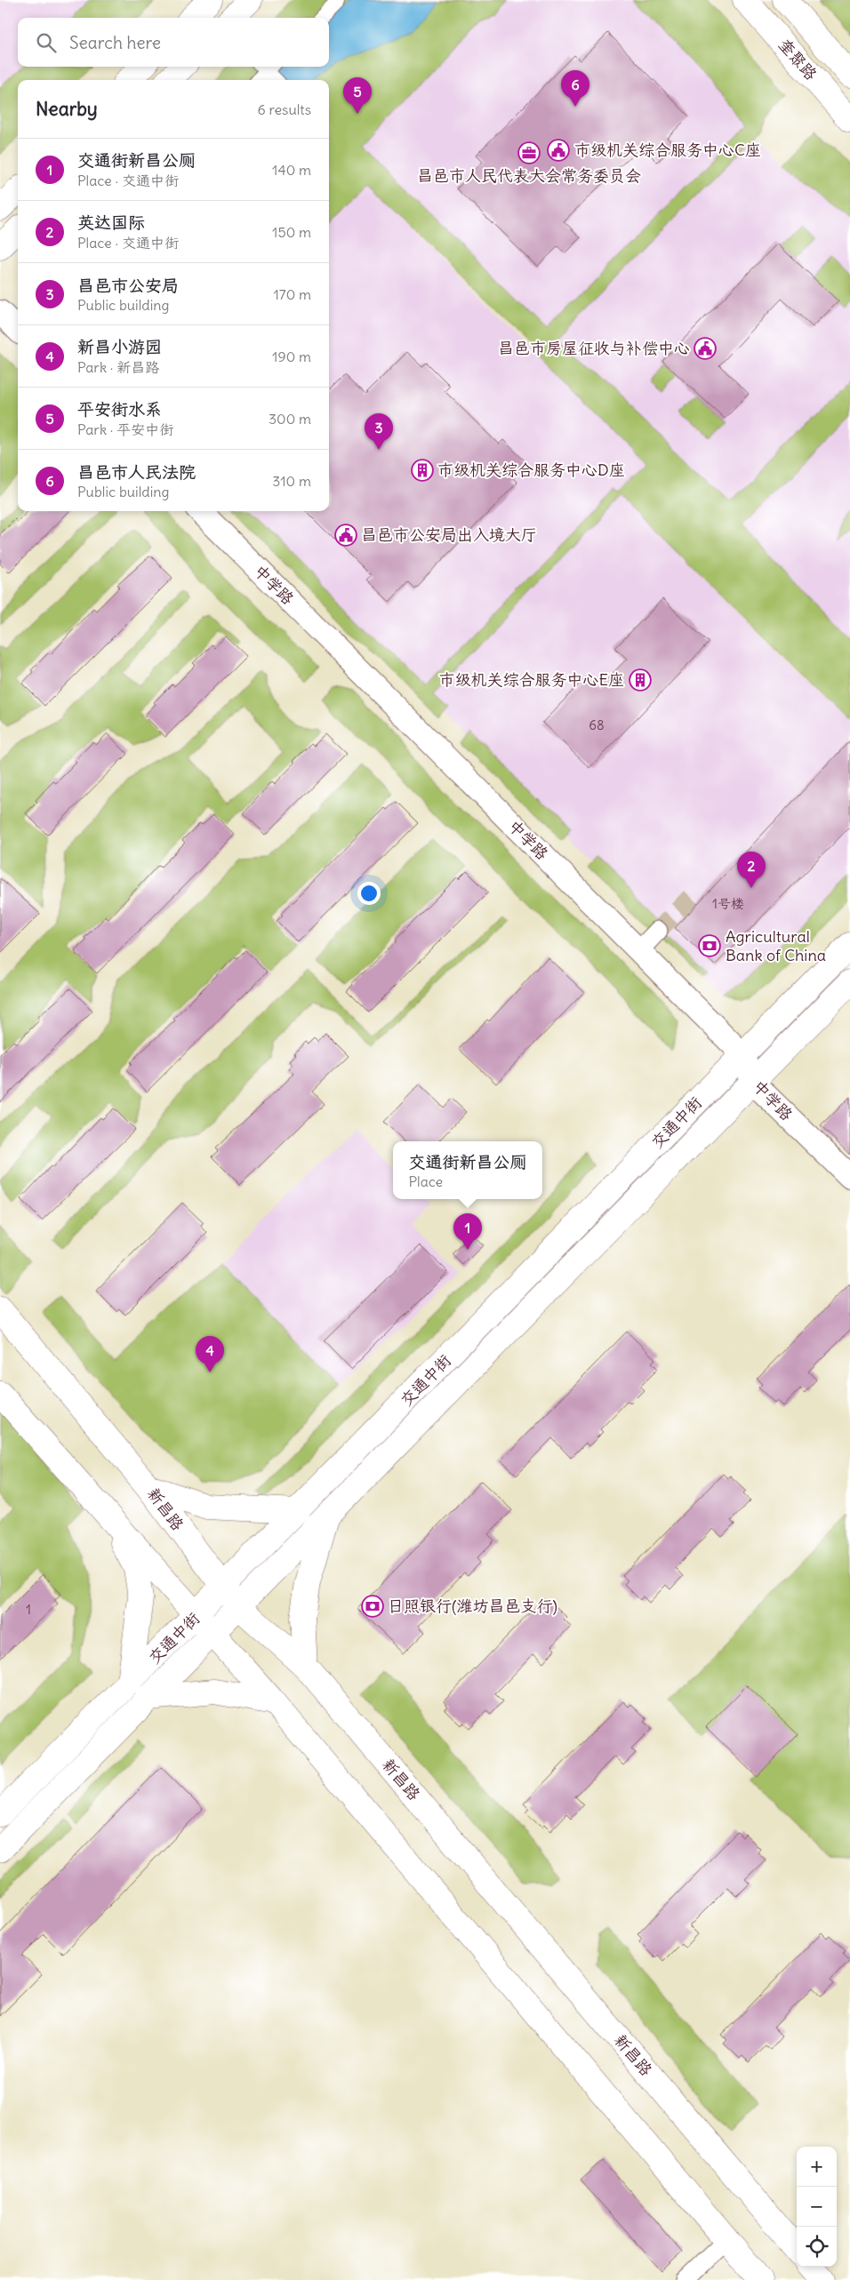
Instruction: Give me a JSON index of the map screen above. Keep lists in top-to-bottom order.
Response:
{
  "streets": {
    "main road": ["奎聚路", "交通中街", "新昌路"],
    "street": ["中学路"]
  },
  "crossings": [
    ["中学路", "交通中街"],
    ["交通中街", "新昌路"]
  ],
  "places": {
    "public building": ["市级机关综合服务中心C座", "昌邑市房屋征收与补偿中心", "昌邑市公安局出入境大厅"],
    "office": ["昌邑市人民代表大会常务委员会"],
    "building": ["市级机关综合服务中心D座", "市级机关综合服务中心E座"],
    "bank": ["Agricultural Bank of China", "日照银行(潍坊昌邑支行)"]
  },
  "house_numbers": ["68", "1号楼", "1"],
  "page": {
    "search": "Search here",
    "pins": [
      "6",
      "5",
      "3",
      "2",
      "1",
      "4"
    ],
    "heading": ["Nearby", "6 results"],
    "list": [
      {
        "mark": "1",
        "name": "交通街新昌公厕",
        "note": "Place · 交通中街",
        "value": "140 m"
      },
      {
        "mark": "2",
        "name": "英达国际",
        "note": "Place · 交通中街",
        "value": "150 m"
      },
      {
        "mark": "3",
        "name": "昌邑市公安局",
        "note": "Public building",
        "value": "170 m"
      },
      {
        "mark": "4",
        "name": "新昌小游园",
        "note": "Park · 新昌路",
        "value": "190 m"
      },
      {
        "mark": "5",
        "name": "平安街水系",
        "note": "Park · 平安中街",
        "value": "300 m"
      },
      {
        "mark": "6",
        "name": "昌邑市人民法院",
        "note": "Public building",
        "value": "310 m"
      }
    ],
    "popup": ["交通街新昌公厕", "Place"],
    "map_buttons": ["+", "−"]
  }
}
